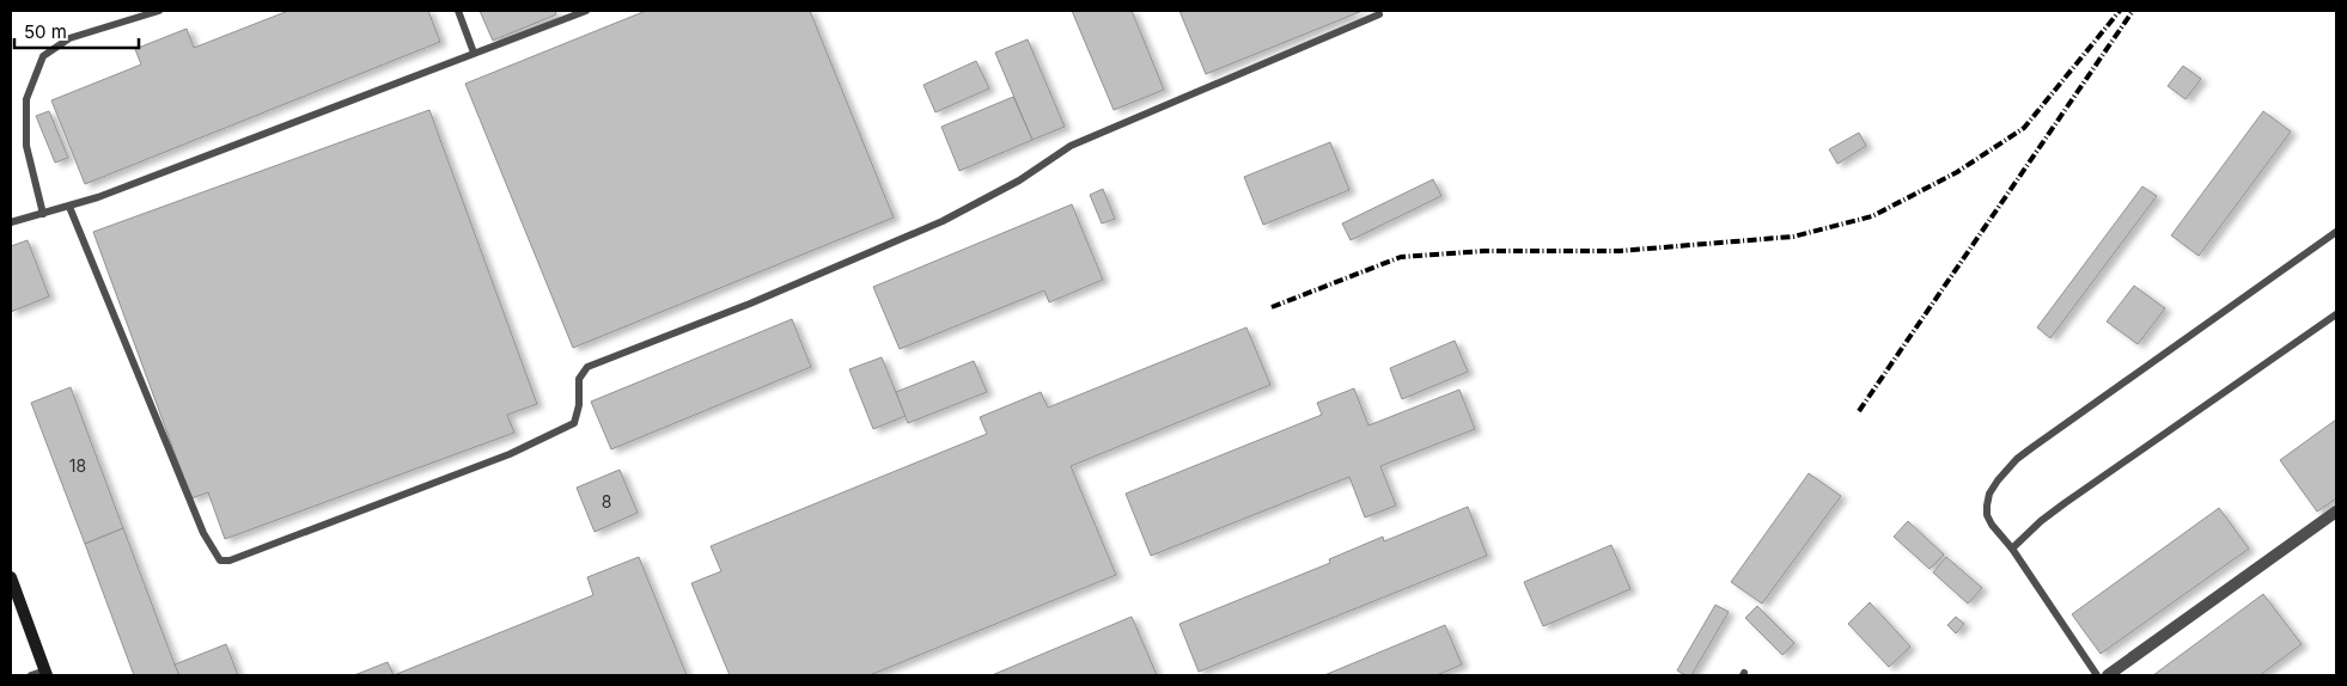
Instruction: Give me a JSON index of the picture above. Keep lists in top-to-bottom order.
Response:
{
  "house_numbers": ["18", "8"],
  "scale_bar": "50 m"
}
